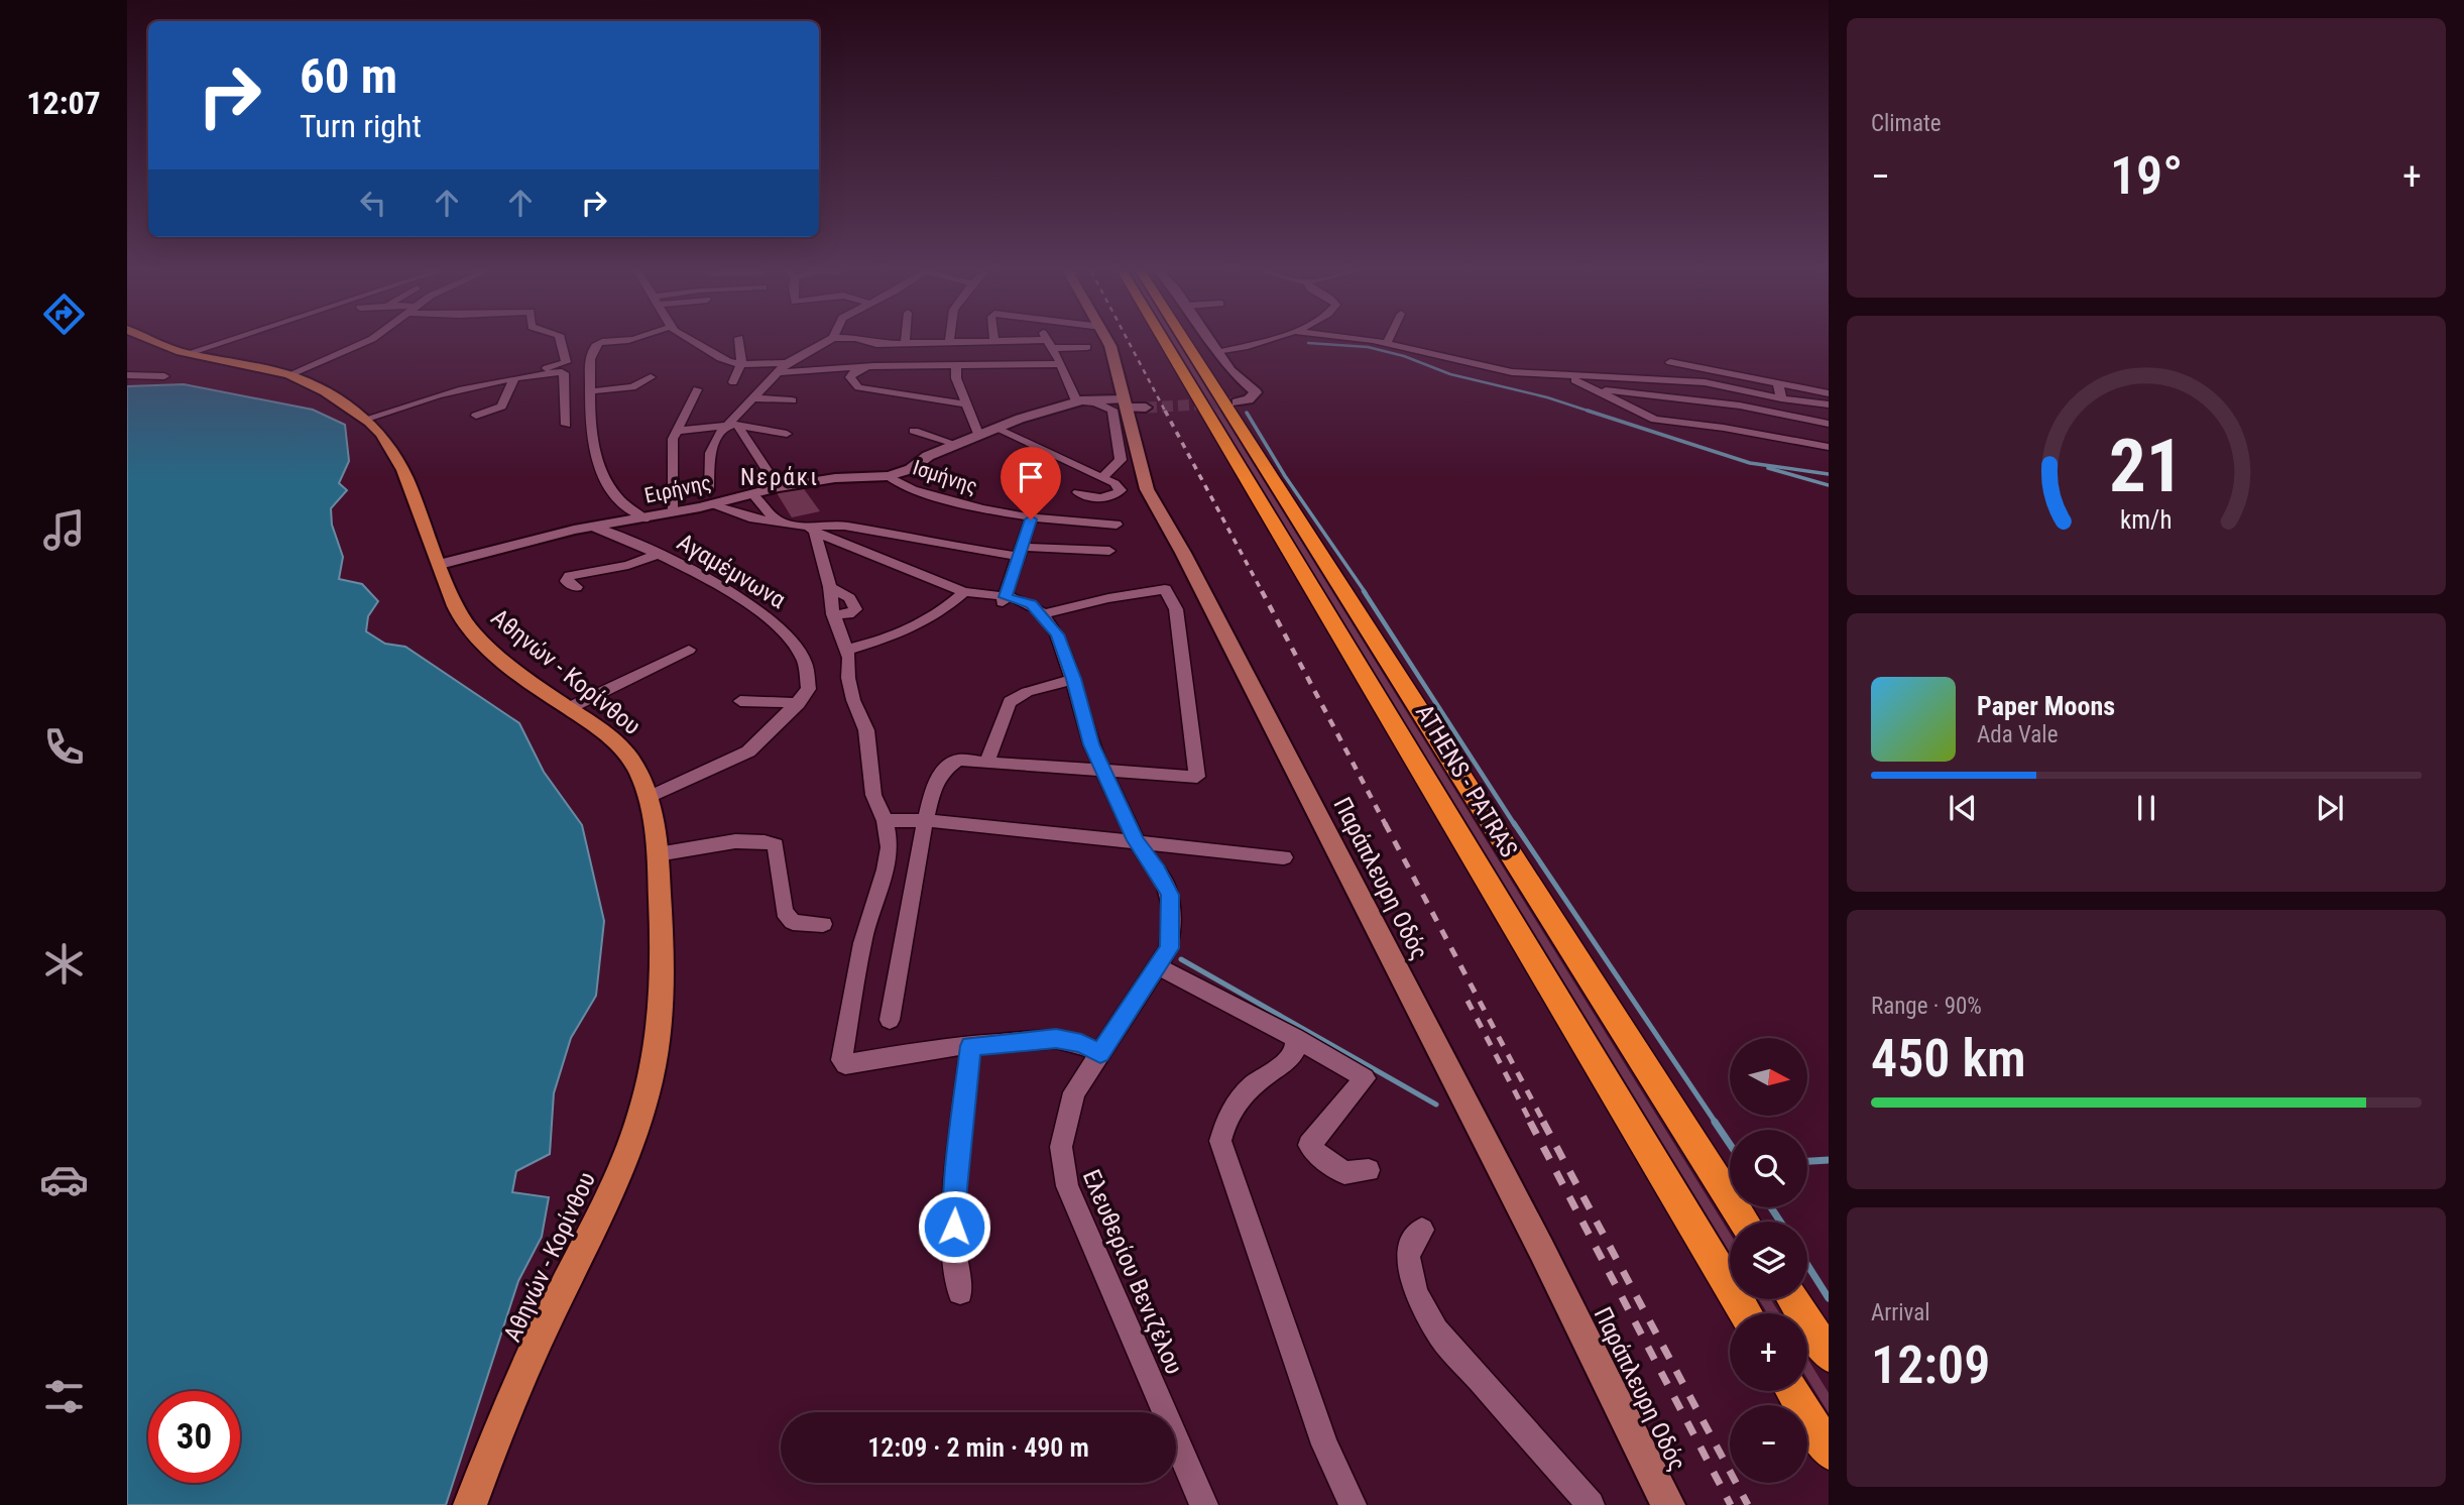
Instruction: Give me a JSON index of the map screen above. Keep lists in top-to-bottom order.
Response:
{
  "streets": {
    "highway": ["ATHENS - PATRAS"],
    "main road": ["Αθηνών - Κορίνθου", "Παράπλευρη Οδός"],
    "street": [
      "Ισμήνης",
      "Ειρήνης",
      "Αγαμέμνωνα",
      "Ελευθερίου Βενιζέλου"
    ]
  },
  "crossings": [
    ["Ισμήνης", "Ειρήνης"],
    ["Ειρήνης", "Αγαμέμνωνα"],
    ["Ειρήνης", "Αθηνών - Κορίνθου"],
    ["Ειρήνης", "Παράπλευρη Οδός"]
  ],
  "districts": ["Νεράκι"],
  "north": "right",
  "page": {
    "tabs": "12:07",
    "tile": [
      "Climate",
      ["Range · 90%", "450 km"],
      ["Arrival", "12:09"]
    ],
    "turn": ["60 m", "Turn right"],
    "heat": ["−", "19°", "+"],
    "song": ["Paper Moons", "Ada Vale"],
    "map_buttons": ["+", "−"],
    "limit": "30",
    "trip": "12:09 · 2 min · 490 m",
    "gauge": ["21", "km/h"]
  }
}
